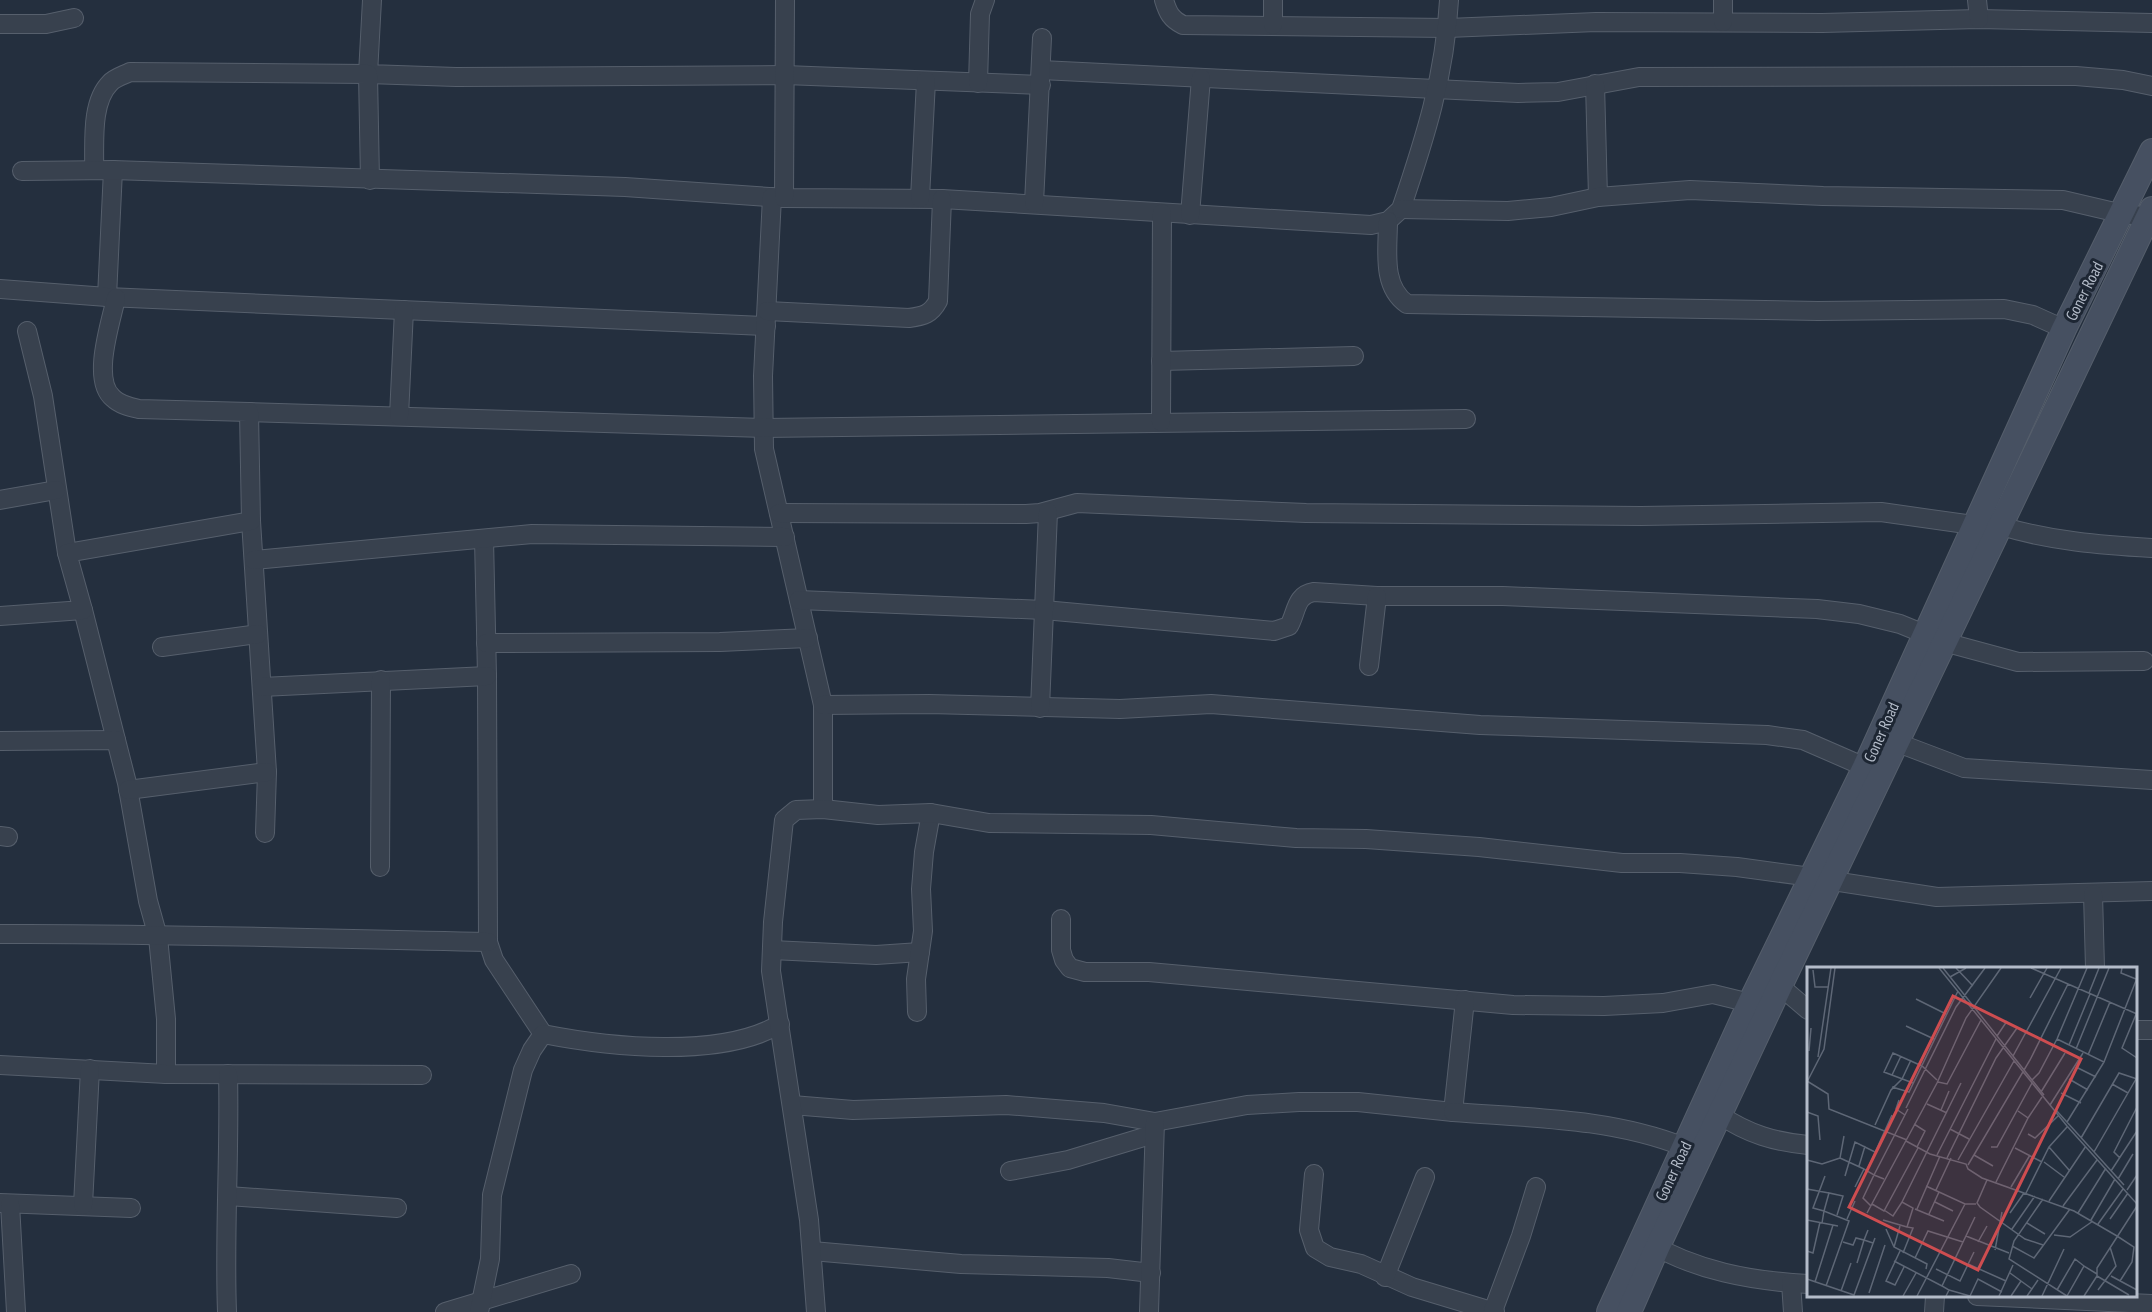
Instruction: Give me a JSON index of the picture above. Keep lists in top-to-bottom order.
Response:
{
  "streets": {
    "street": ["Goner Road"]
  }
}
